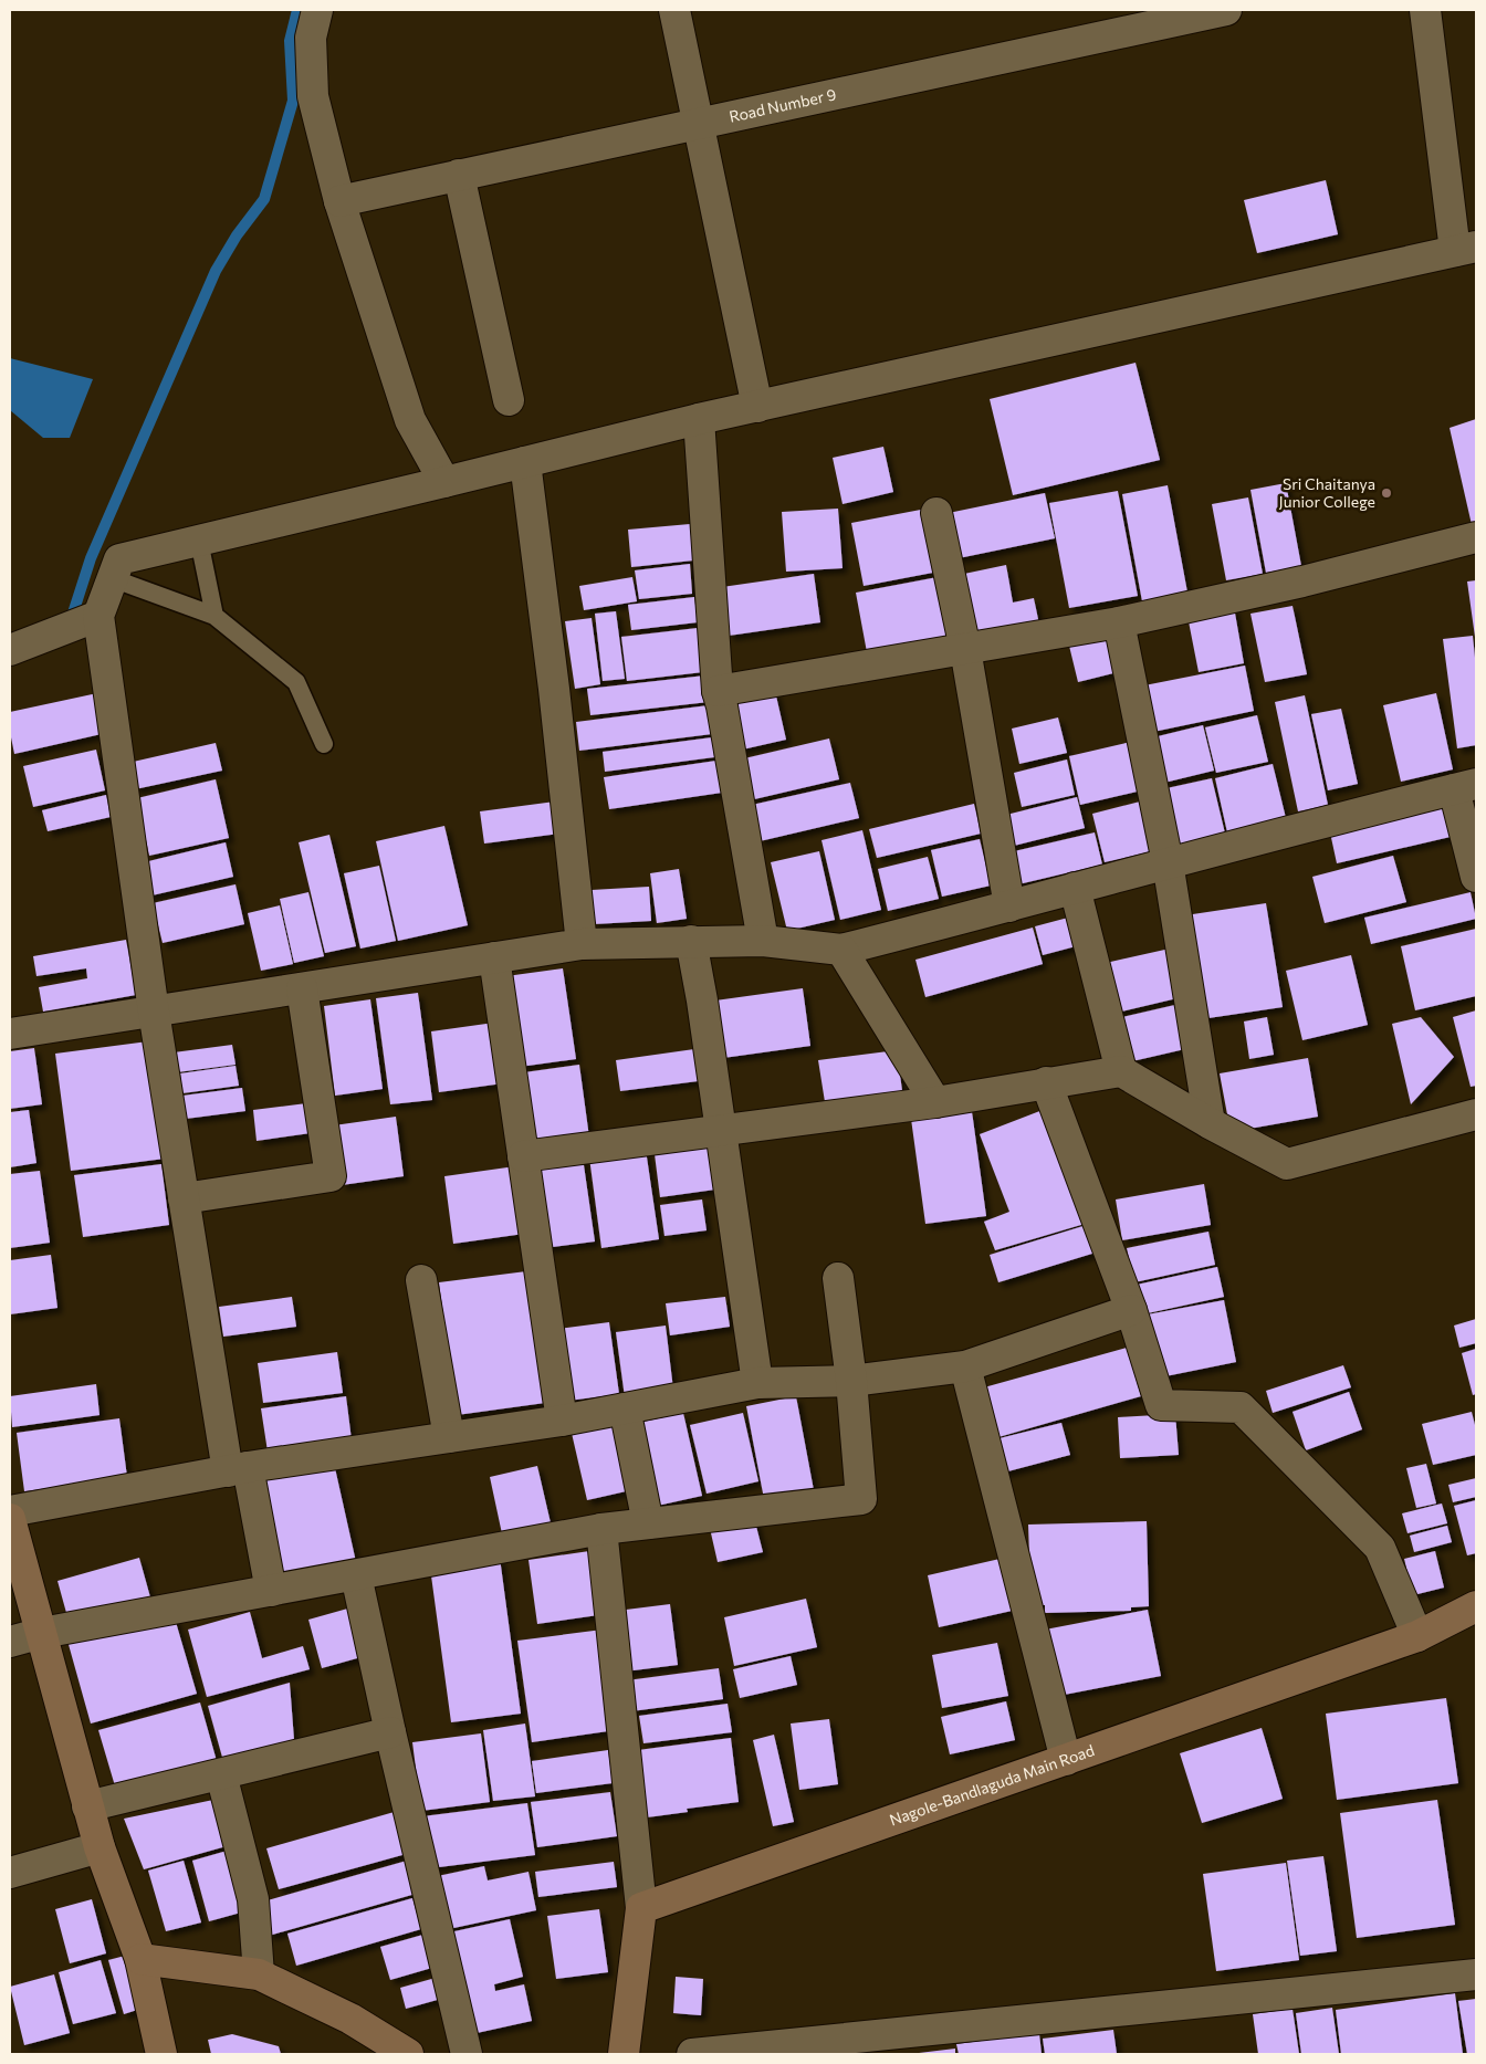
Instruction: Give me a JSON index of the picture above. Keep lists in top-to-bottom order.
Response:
{
  "streets": {
    "street": ["Road Number 9", "Nagole-Bandlaguda Main Road"]
  },
  "places": ["Sri Chaitanya Junior College"]
}
